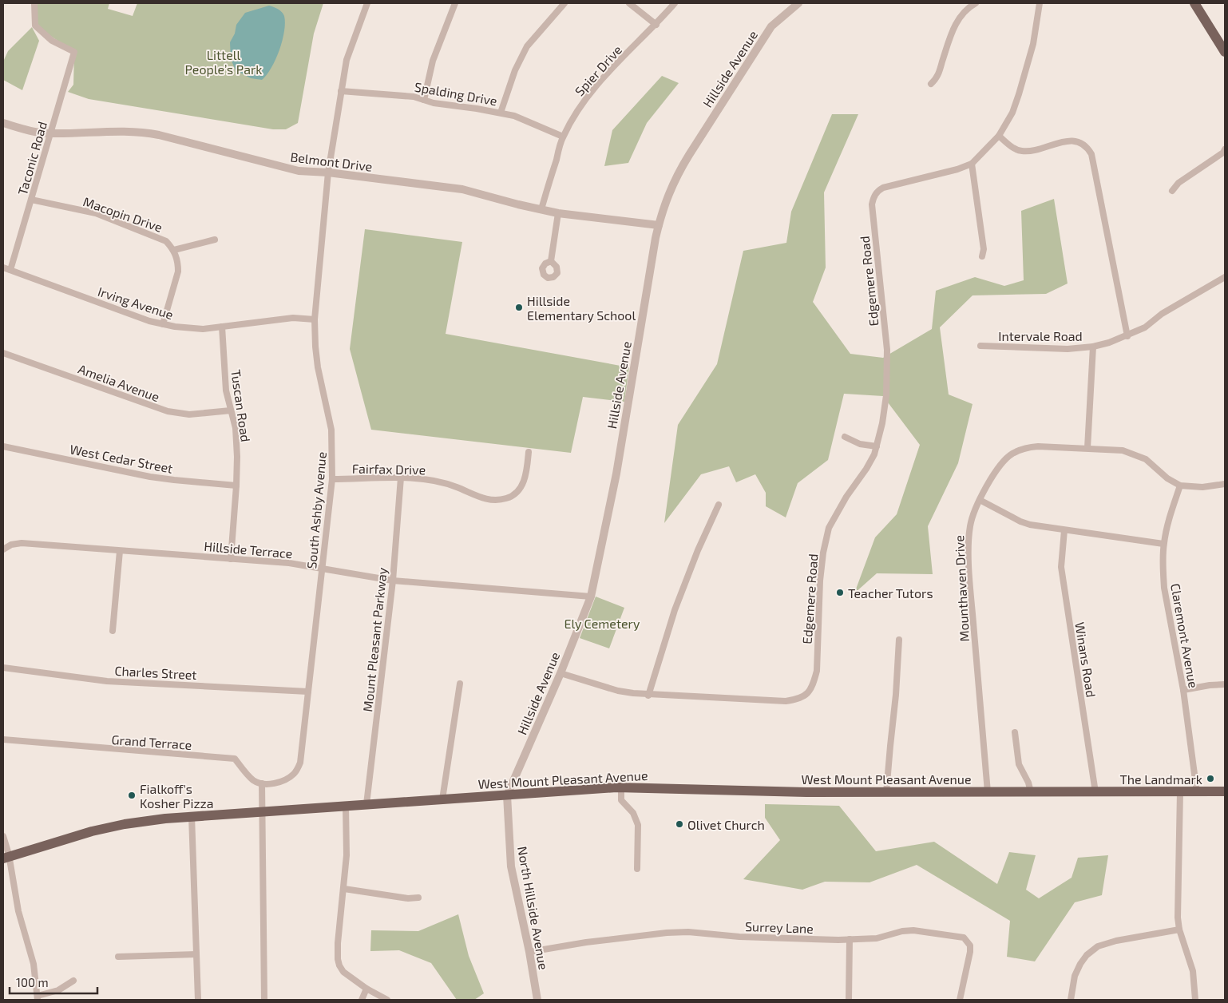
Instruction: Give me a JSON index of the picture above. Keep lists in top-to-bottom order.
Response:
{
  "streets": {
    "main road": ["West Mount Pleasant Avenue"],
    "street": [
      "Hillside Avenue",
      "Spier Drive",
      "Spalding Drive",
      "Taconic Road",
      "Belmont Drive",
      "Macopin Drive",
      "Edgemere Road",
      "Irving Avenue",
      "Intervale Road",
      "Amelia Avenue",
      "Tuscan Road",
      "West Cedar Street",
      "Fairfax Drive",
      "South Ashby Avenue",
      "Hillside Terrace",
      "Mounthaven Drive",
      "Claremont Avenue",
      "Mount Pleasant Parkway",
      "Winans Road",
      "Charles Street",
      "Grand Terrace",
      "North Hillside Avenue",
      "Surrey Lane"
    ]
  },
  "crossings": [
    ["Hillside Avenue", "Belmont Drive"],
    ["Hillside Avenue", "Edgemere Road"],
    ["Hillside Avenue", "Hillside Terrace"],
    ["Hillside Avenue", "West Mount Pleasant Avenue"],
    ["Hillside Avenue", "North Hillside Avenue"],
    ["Spier Drive", "Spalding Drive"],
    ["Spier Drive", "Belmont Drive"],
    ["Spalding Drive", "South Ashby Avenue"],
    ["Taconic Road", "Belmont Drive"],
    ["Taconic Road", "Macopin Drive"],
    ["Taconic Road", "Irving Avenue"],
    ["Belmont Drive", "South Ashby Avenue"],
    ["Irving Avenue", "Tuscan Road"],
    ["Irving Avenue", "South Ashby Avenue"],
    ["Amelia Avenue", "Tuscan Road"],
    ["Tuscan Road", "West Cedar Street"],
    ["Tuscan Road", "Hillside Terrace"],
    ["Fairfax Drive", "South Ashby Avenue"],
    ["Fairfax Drive", "Mount Pleasant Parkway"],
    ["South Ashby Avenue", "Hillside Terrace"],
    ["South Ashby Avenue", "Charles Street"],
    ["South Ashby Avenue", "Grand Terrace"],
    ["Hillside Terrace", "Mount Pleasant Parkway"],
    ["Mounthaven Drive", "Claremont Avenue"],
    ["Mounthaven Drive", "West Mount Pleasant Avenue"],
    ["Claremont Avenue", "West Mount Pleasant Avenue"],
    ["Mount Pleasant Parkway", "West Mount Pleasant Avenue"],
    ["Winans Road", "West Mount Pleasant Avenue"],
    ["West Mount Pleasant Avenue", "North Hillside Avenue"],
    ["North Hillside Avenue", "Surrey Lane"]
  ],
  "parks": ["Littell People’s Park", "Ely Cemetery"],
  "places": [
    "Hillside Elementary School",
    "Teacher Tutors",
    "The Landmark",
    "Fialkoff's Kosher Pizza",
    "Olivet Church"
  ],
  "scale_bar": "100 m"
}
